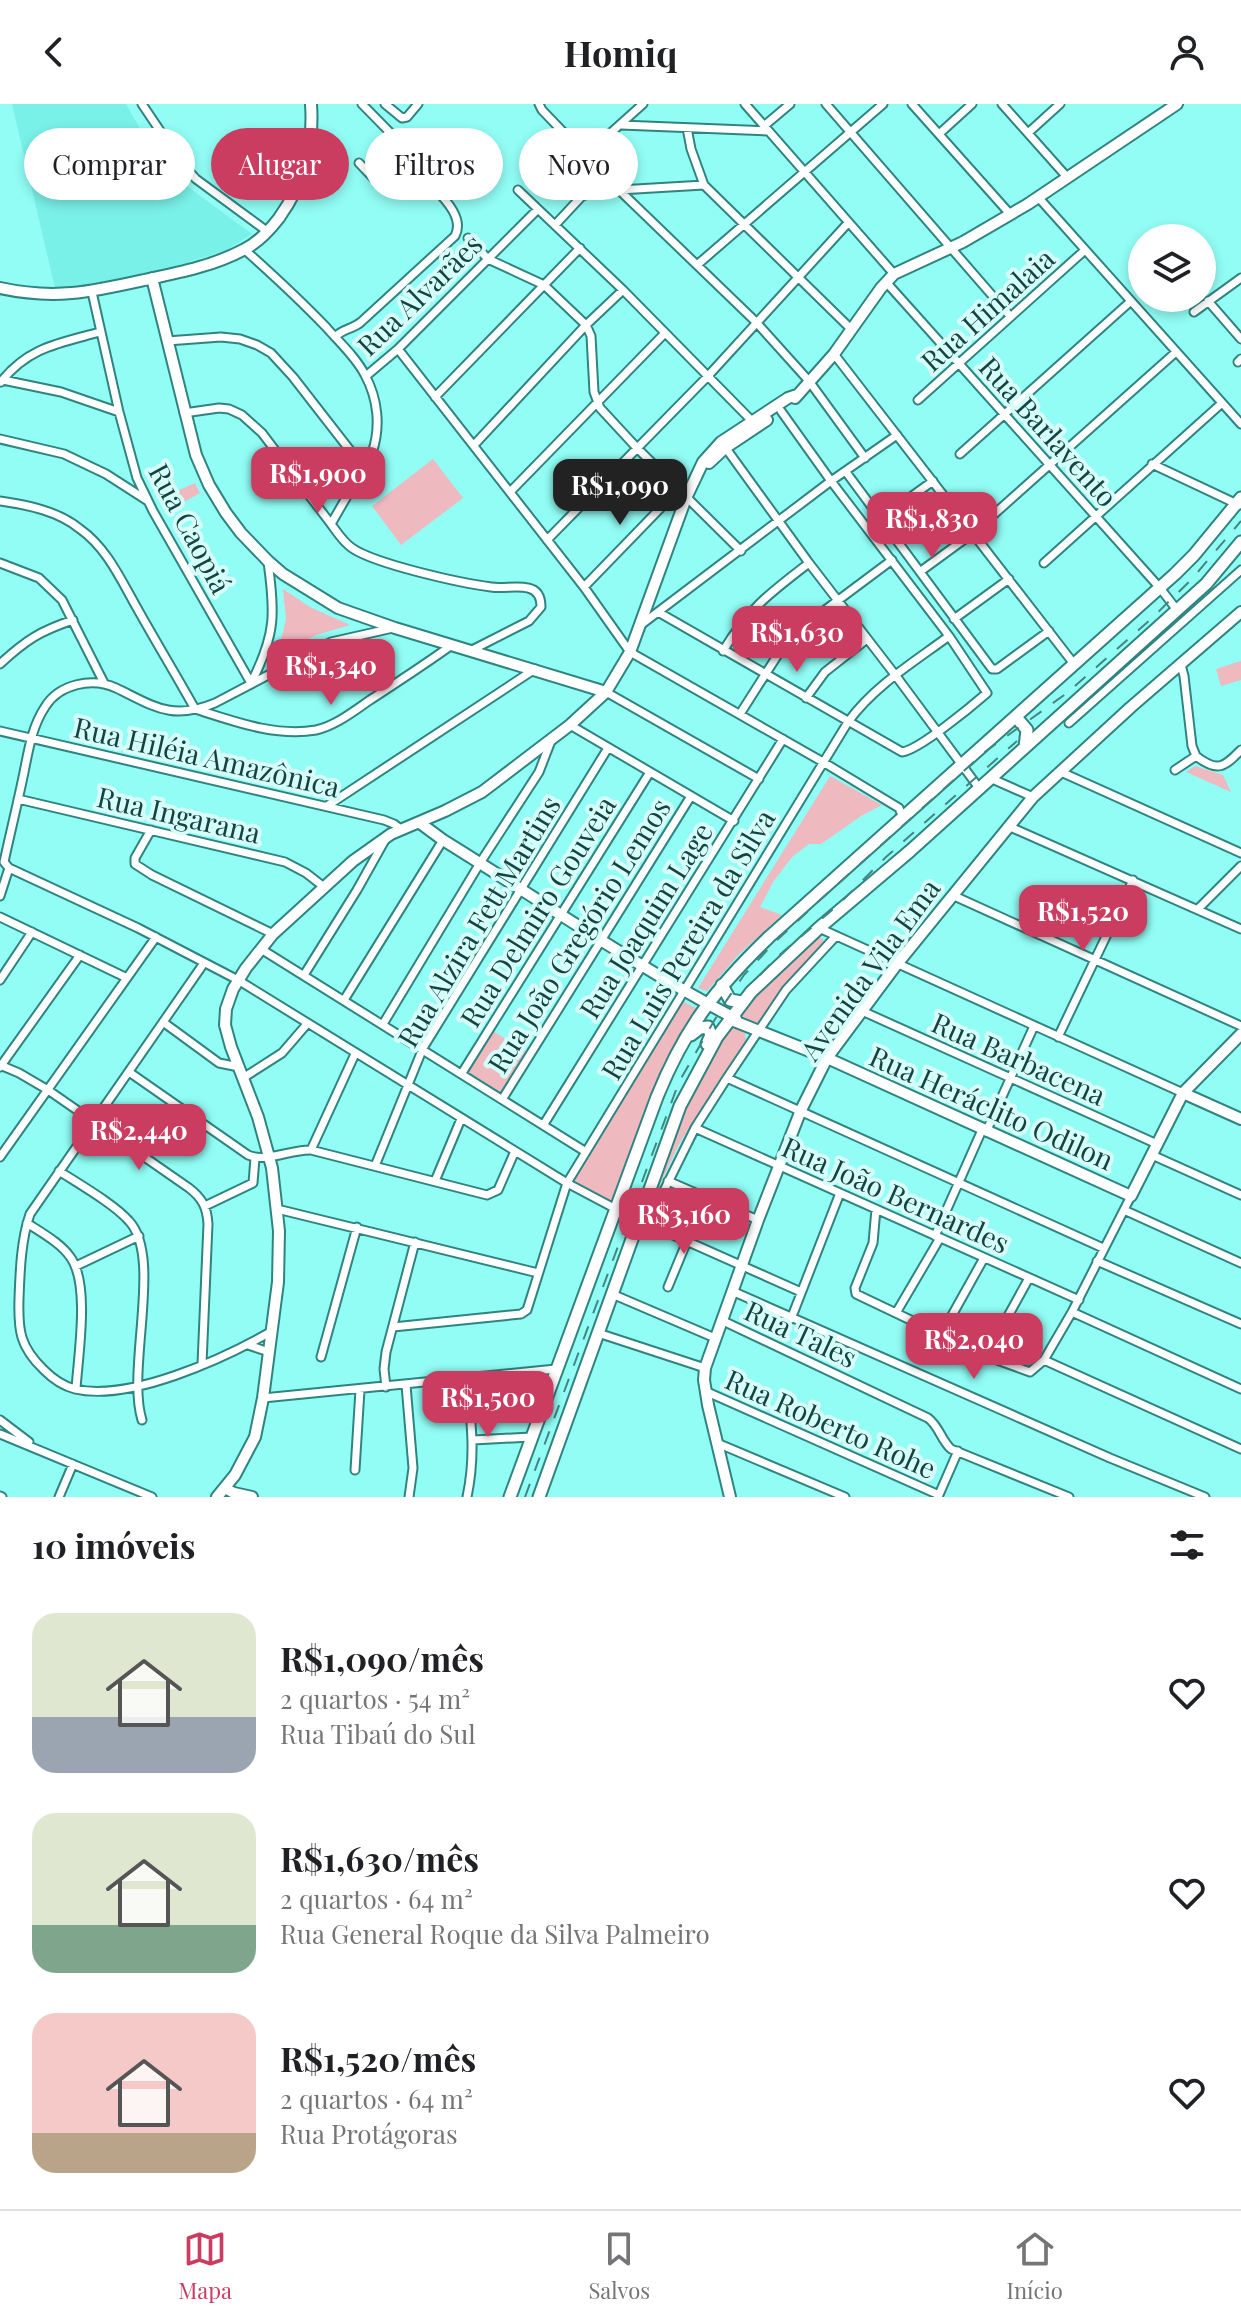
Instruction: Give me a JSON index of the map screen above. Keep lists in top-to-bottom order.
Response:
{
  "streets": {
    "main road": ["Avenida Vila Ema", "Rua Heráclito Odilon"],
    "street": [
      "Rua Alvarães",
      "Rua Himalaia",
      "Rua Barlavento",
      "Rua Caopiá",
      "Rua Hiléia Amazônica",
      "Rua Ingarana",
      "Rua Delmiro Gouveia",
      "Rua Joaquim Lage",
      "Rua Alzira Fett Martins",
      "Rua João Gregório Lemos",
      "Rua Luis Pereira da Silva",
      "Rua Barbacena",
      "Rua João Bernardes",
      "Rua Tales",
      "Rua Roberto Rohe"
    ]
  },
  "crossings": [
    ["Rua Himalaia", "Rua Barlavento"],
    ["Rua Delmiro Gouveia", "Rua Heráclito Odilon"],
    ["Rua Joaquim Lage", "Rua Heráclito Odilon"],
    ["Rua Alzira Fett Martins", "Rua Heráclito Odilon"],
    ["Rua João Gregório Lemos", "Rua Heráclito Odilon"],
    ["Rua Luis Pereira da Silva", "Rua Heráclito Odilon"],
    ["Avenida Vila Ema", "Rua Barbacena"],
    ["Avenida Vila Ema", "Rua Heráclito Odilon"],
    ["Avenida Vila Ema", "Rua João Bernardes"],
    ["Avenida Vila Ema", "Rua Tales"],
    ["Avenida Vila Ema", "Rua Roberto Rohe"]
  ],
  "page": {
    "header": "Homiq",
    "chip": [
      "Comprar",
      "Alugar",
      "Filtros",
      "Novo"
    ],
    "price": [
      "R$1,900",
      "R$1,090",
      "R$1,830",
      "R$1,630",
      "R$1,340",
      "R$1,520",
      "R$2,440",
      "R$3,160",
      "R$2,040",
      "R$1,500"
    ],
    "heading": "10 imóveis",
    "list": [
      {
        "name": "R$1,090/mês",
        "note": "2 quartos · 54 m² · Rua Tibaú do Sul"
      },
      {
        "name": "R$1,630/mês",
        "note": "2 quartos · 64 m² · Rua General Roque da Silva Palmeiro"
      },
      {
        "name": "R$1,520/mês",
        "note": "2 quartos · 64 m² · Rua Protágoras"
      }
    ],
    "tabs": ["Mapa", "Salvos", "Início"]
  }
}
